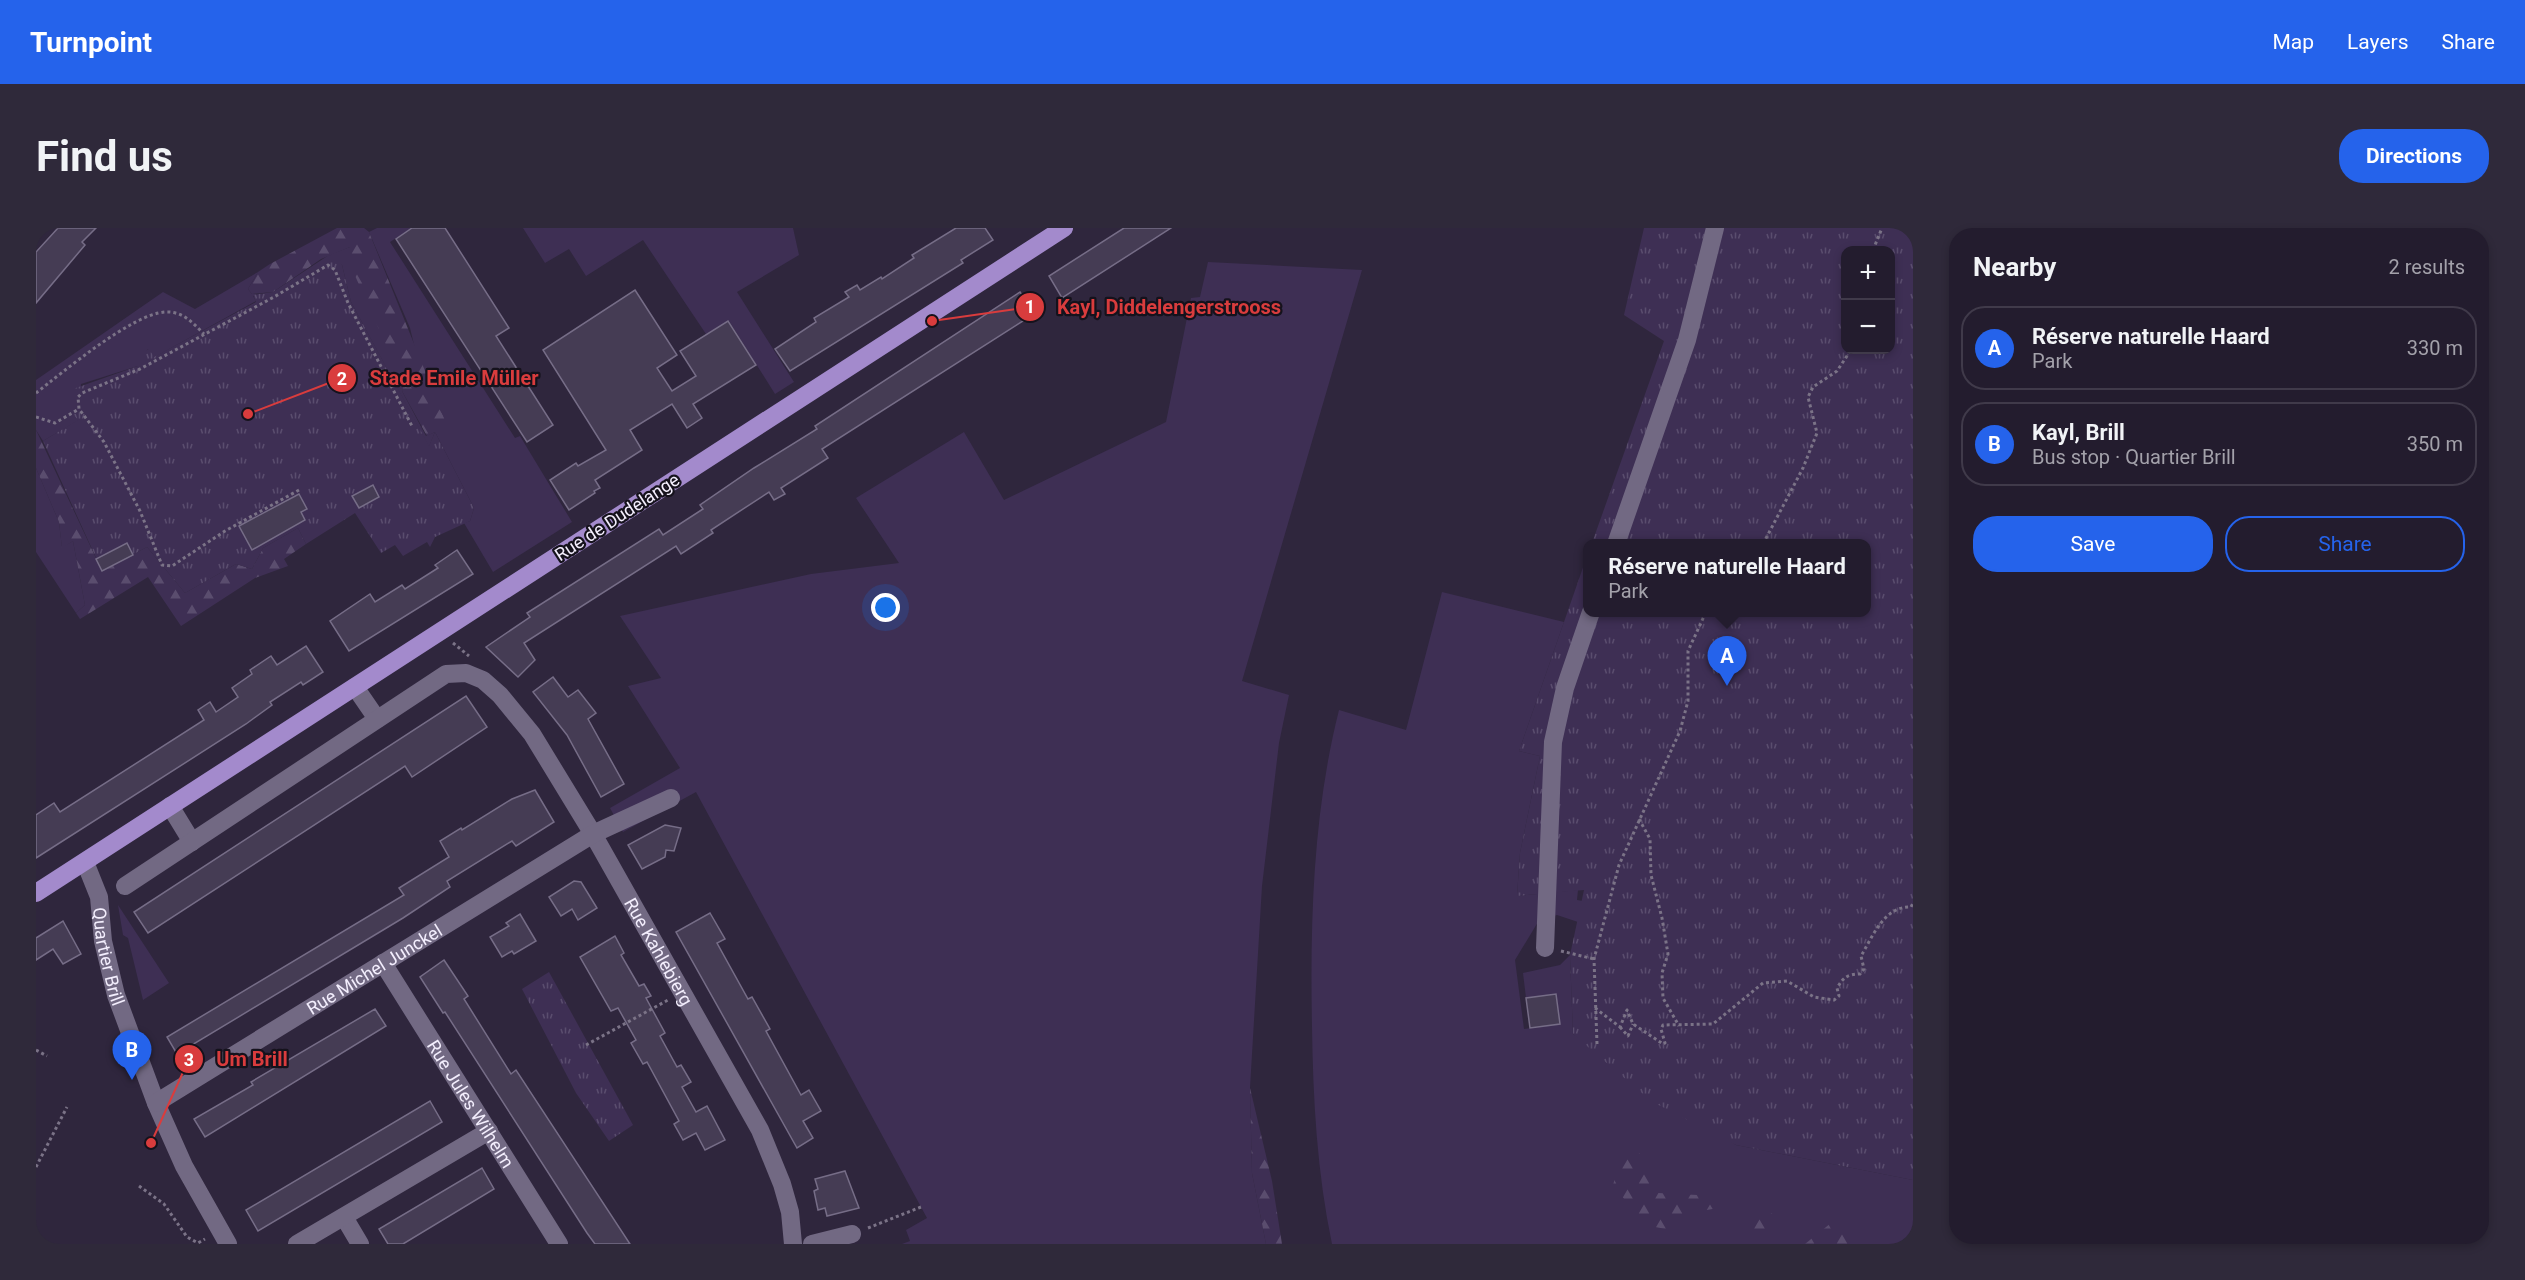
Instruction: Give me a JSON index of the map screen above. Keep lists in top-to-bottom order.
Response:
{
  "streets": {
    "main road": ["Rue de Dudelange"],
    "street": [
      "Rue Kahlebierg",
      "Quartier Brill",
      "Rue Michel Junckel",
      "Rue Jules Wilhelm"
    ]
  },
  "crossings": [
    ["Rue de Dudelange", "Quartier Brill"],
    ["Rue Kahlebierg", "Rue Michel Junckel"],
    ["Quartier Brill", "Rue Michel Junckel"],
    ["Rue Michel Junckel", "Rue Jules Wilhelm"]
  ],
  "places": ["Kayl, Diddelengerstrooss", "Stade Emile Müller", "Um Brill"],
  "page": {
    "header": "Turnpoint",
    "nav": ["Map", "Layers", "Share"],
    "buttons": [
      "Directions",
      ["Save", "Share"]
    ],
    "title": "Find us",
    "heading": ["Nearby", "2 results"],
    "map_buttons": ["+", "−"],
    "list": [
      {
        "mark": "A",
        "name": "Réserve naturelle Haard",
        "note": "Park",
        "value": "330 m"
      },
      {
        "mark": "B",
        "name": "Kayl, Brill",
        "note": "Bus stop · Quartier Brill",
        "value": "350 m"
      }
    ],
    "popup": ["Réserve naturelle Haard", "Park"],
    "pins": ["A", "B"]
  }
}
